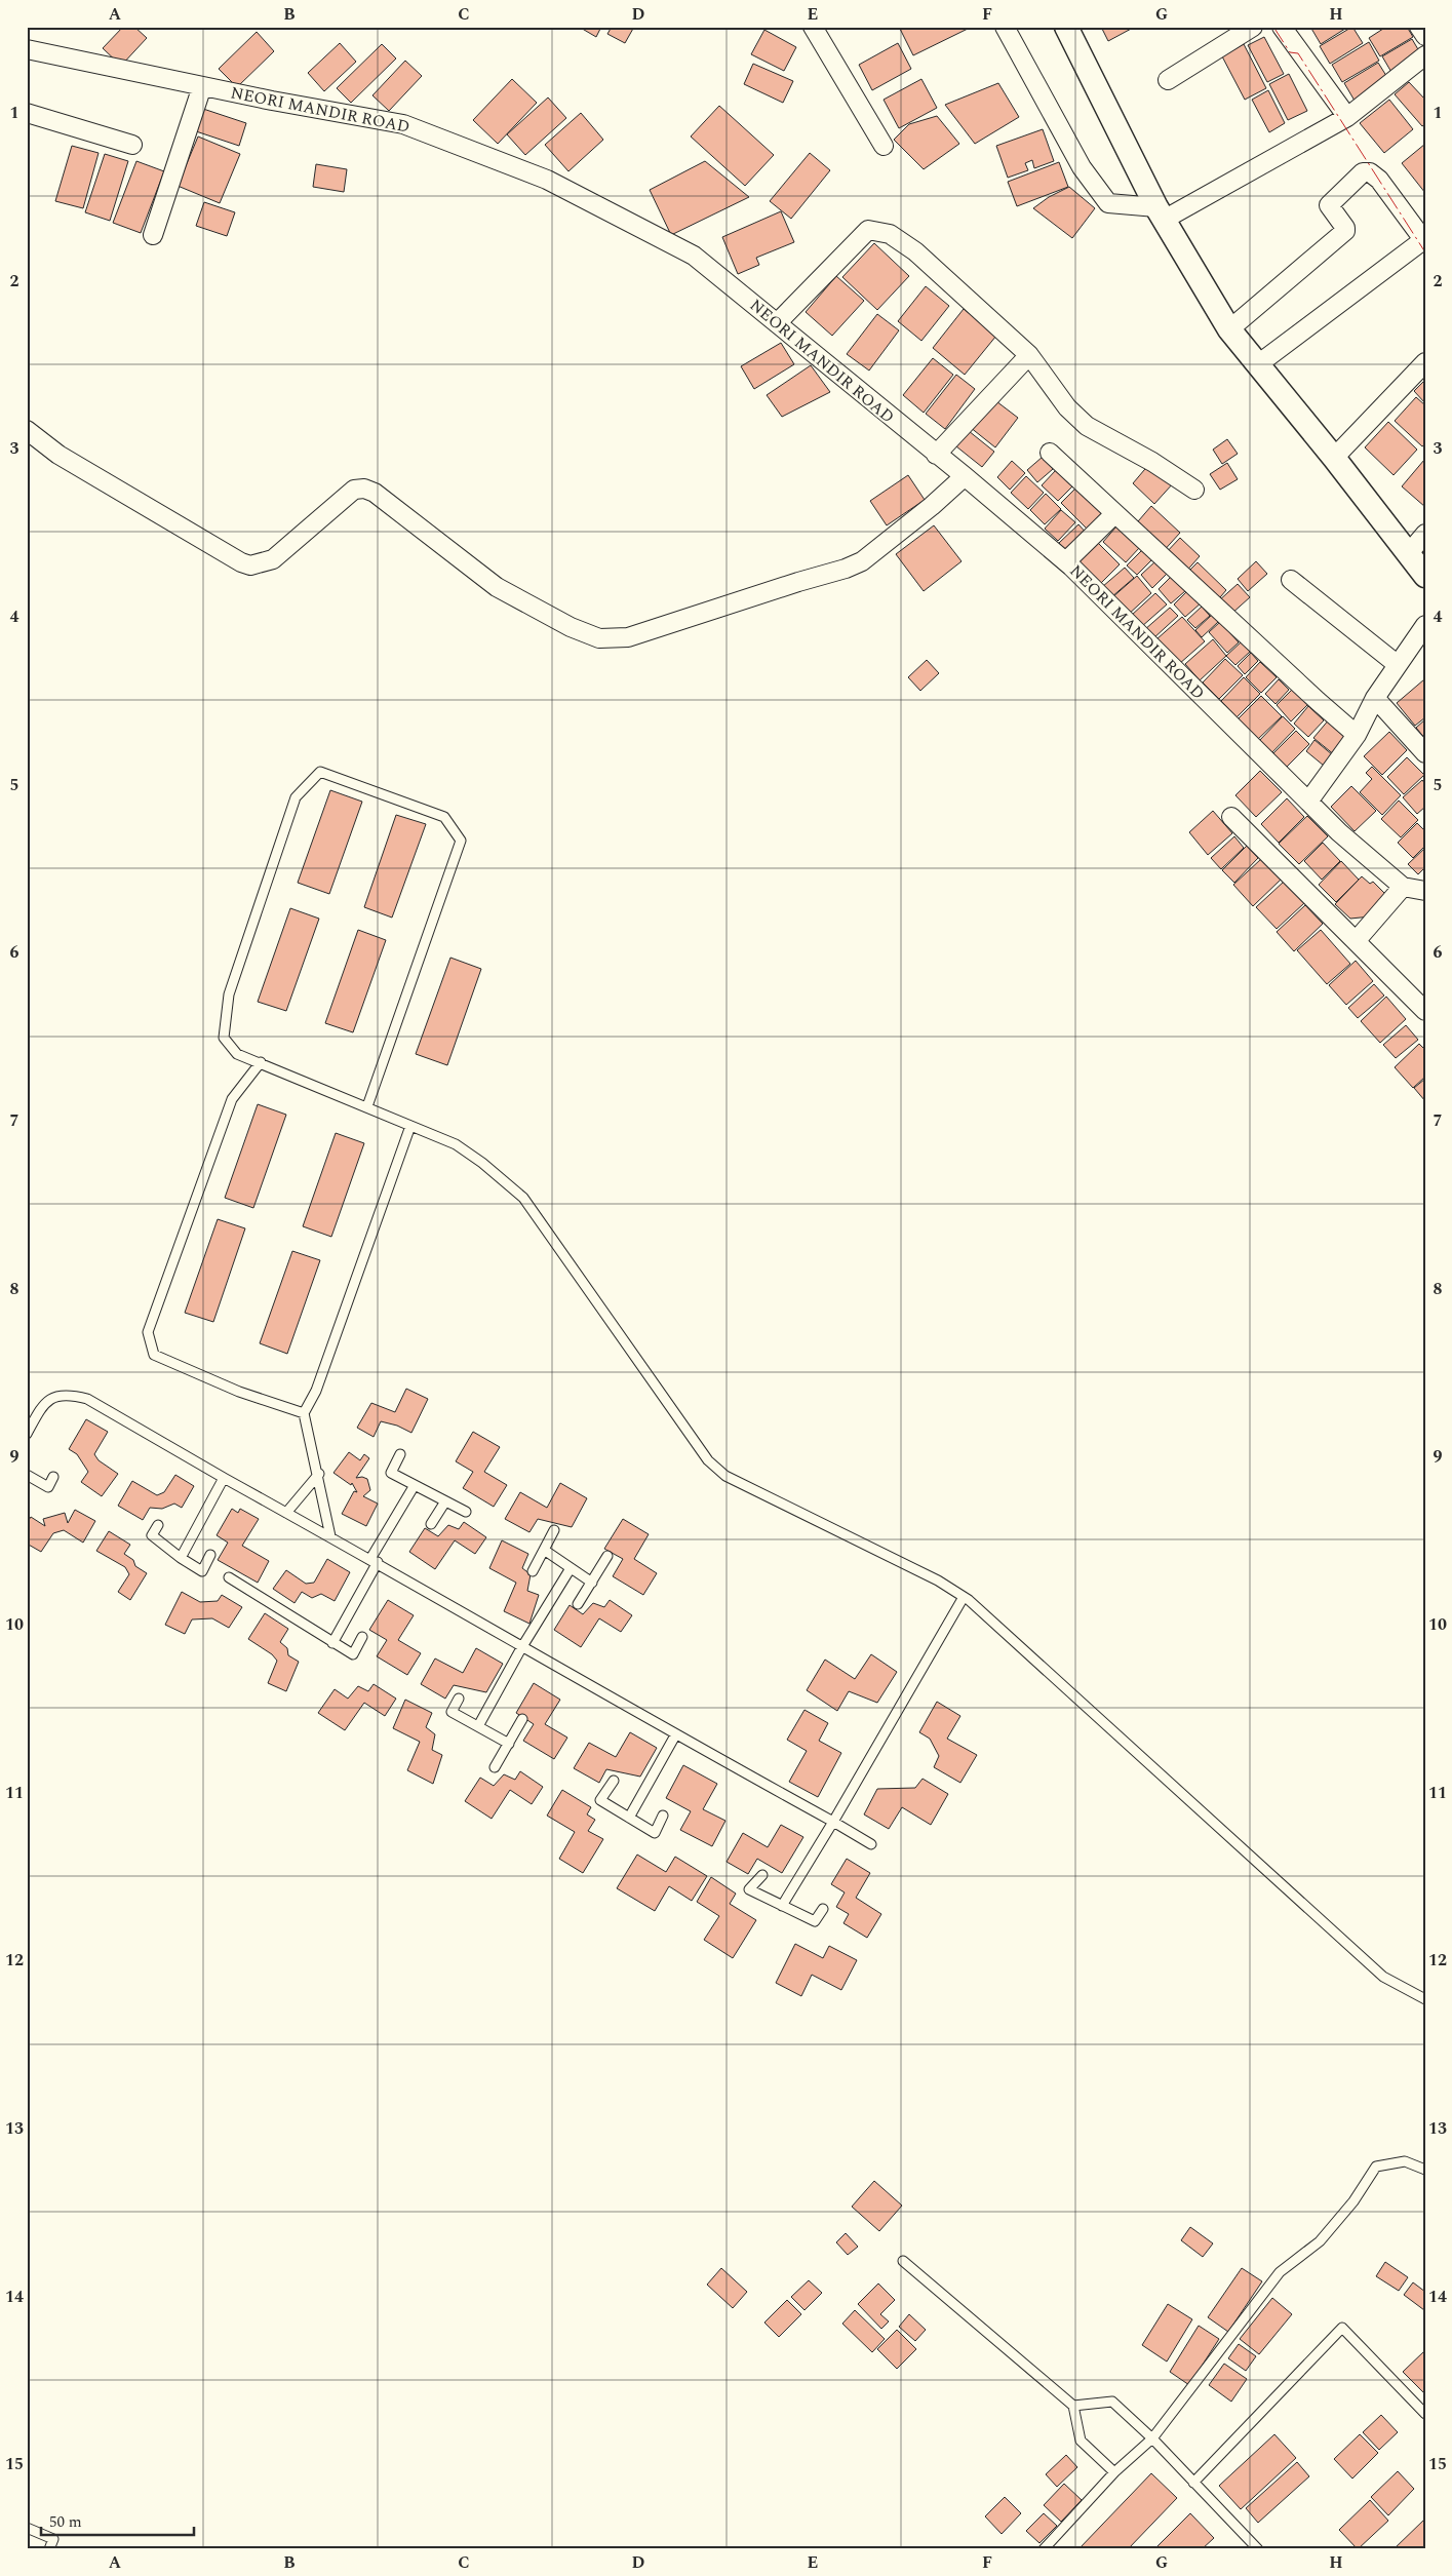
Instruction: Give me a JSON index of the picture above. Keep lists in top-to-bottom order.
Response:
{
  "streets": {
    "street": ["NEORI MANDIR ROAD"]
  },
  "scale_bar": "50 m",
  "grid": {
    "columns": [
      "A",
      "B",
      "C",
      "D",
      "E",
      "F",
      "G",
      "H"
    ],
    "rows": [
      "1",
      "2",
      "3",
      "4",
      "5",
      "6",
      "7",
      "8",
      "9",
      "10",
      "11",
      "12",
      "13",
      "14",
      "15"
    ]
  }
}
